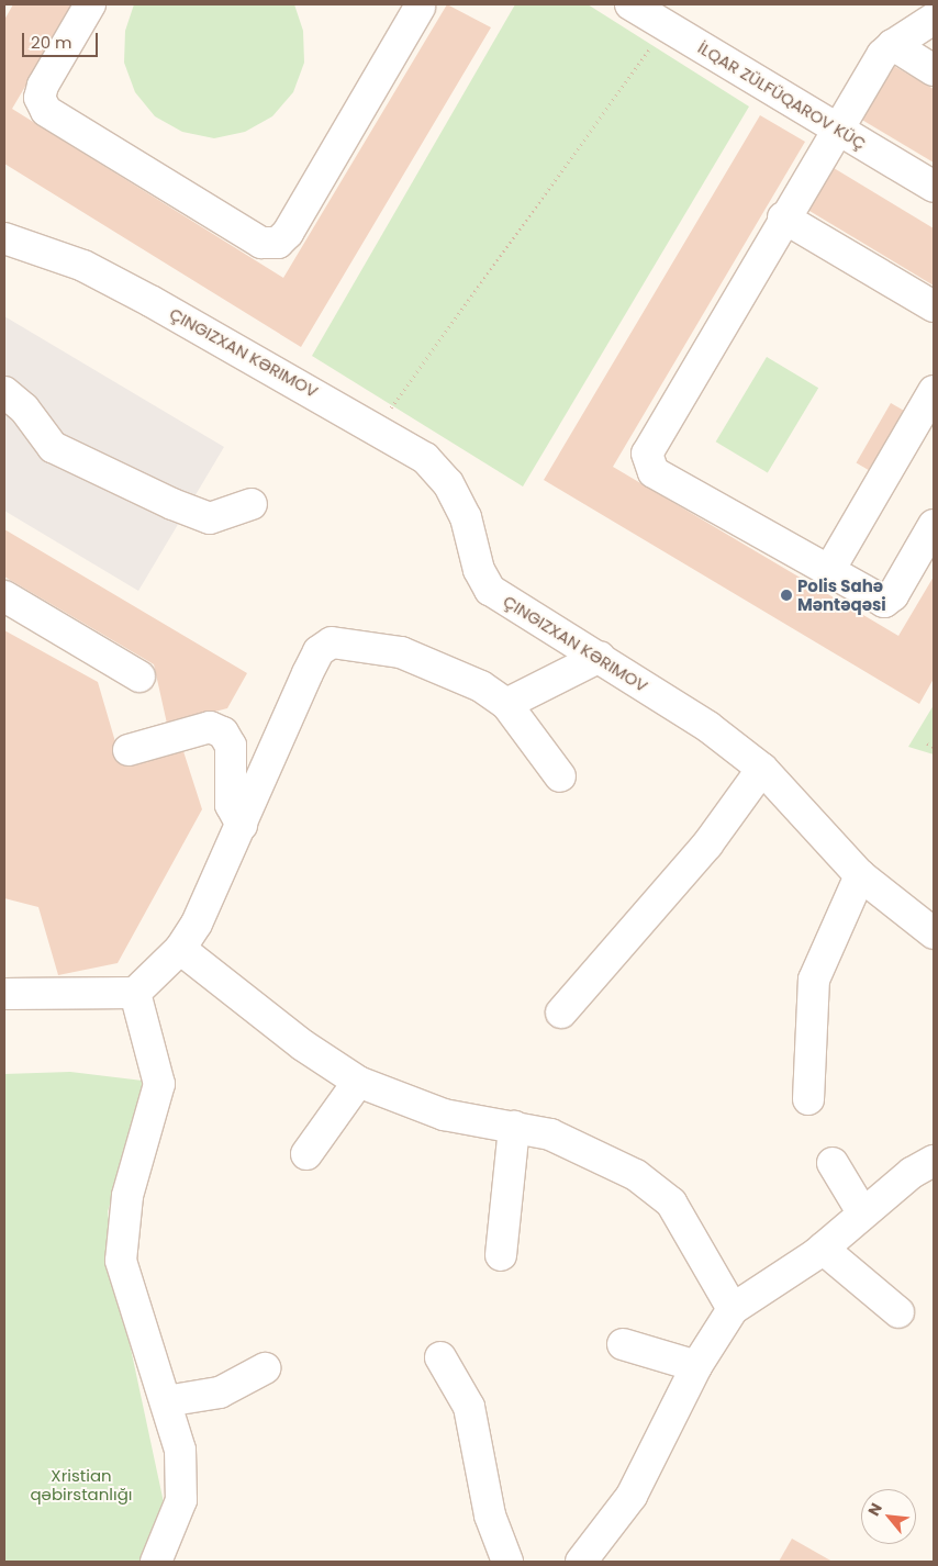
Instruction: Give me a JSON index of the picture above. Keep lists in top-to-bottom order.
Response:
{
  "streets": {
    "street": ["İLQAR ZÜLFÜQAROV KÜÇ", "ÇINGIZXAN KƏRIMOV"]
  },
  "parks": ["Xristian qəbirstanlığı"],
  "places": ["Polis Sahə Məntəqəsi"],
  "scale_bar": "20 m",
  "north": "top left"
}
